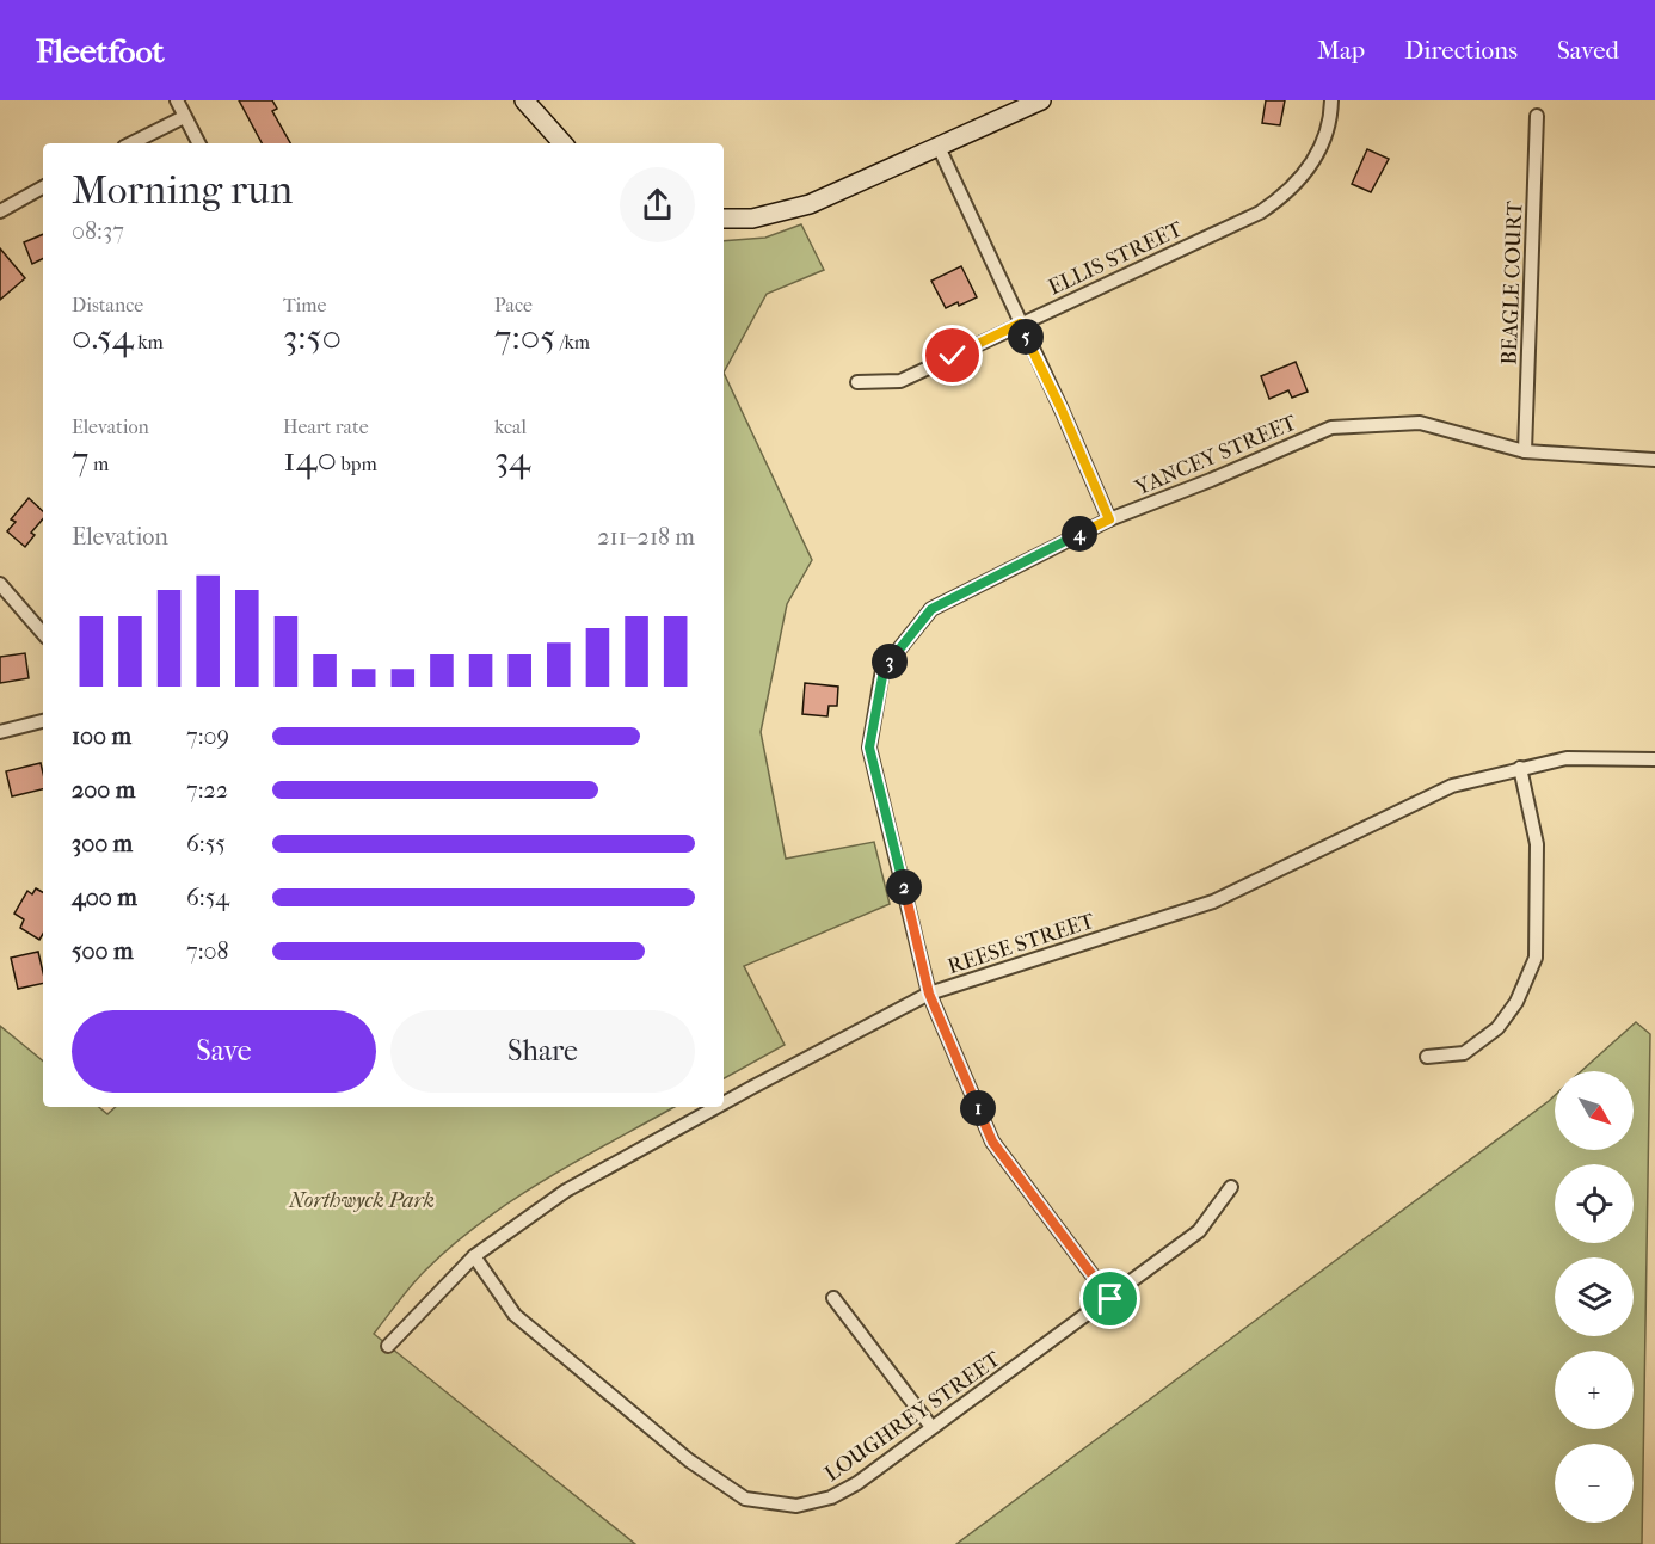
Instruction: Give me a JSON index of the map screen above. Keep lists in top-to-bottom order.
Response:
{
  "streets": {
    "street": [
      "ELLIS STREET",
      "BEAGLE COURT",
      "YANCEY STREET",
      "REESE STREET",
      "LOUGHREY STREET"
    ]
  },
  "crossings": [
    ["BEAGLE COURT", "YANCEY STREET"],
    ["YANCEY STREET", "REESE STREET"],
    ["YANCEY STREET", "LOUGHREY STREET"],
    ["REESE STREET", "LOUGHREY STREET"]
  ],
  "parks": ["Northwyck Park"],
  "north": "bottom right",
  "page": {
    "header": "Fleetfoot",
    "nav": ["Map", "Directions", "Saved"],
    "heading": ["Morning run", "08:37"],
    "stats": [
      ["Distance", "0.54 km"],
      ["Time", "3:50"],
      ["Pace", "7:05 /km"],
      ["Elevation", "7 m"],
      ["Heart rate", "140 bpm"],
      ["kcal", "34"]
    ],
    "pins": [
      "5",
      "4",
      "3",
      "2",
      "1"
    ],
    "chart": ["Elevation", "211–218 m"],
    "list": [
      {
        "name": "100 m",
        "note": "7:09"
      },
      {
        "name": "200 m",
        "note": "7:22"
      },
      {
        "name": "300 m",
        "note": "6:55"
      },
      {
        "name": "400 m",
        "note": "6:54"
      },
      {
        "name": "500 m",
        "note": "7:08"
      }
    ],
    "buttons": ["Save", "Share"],
    "map_buttons": ["+", "−"]
  }
}
